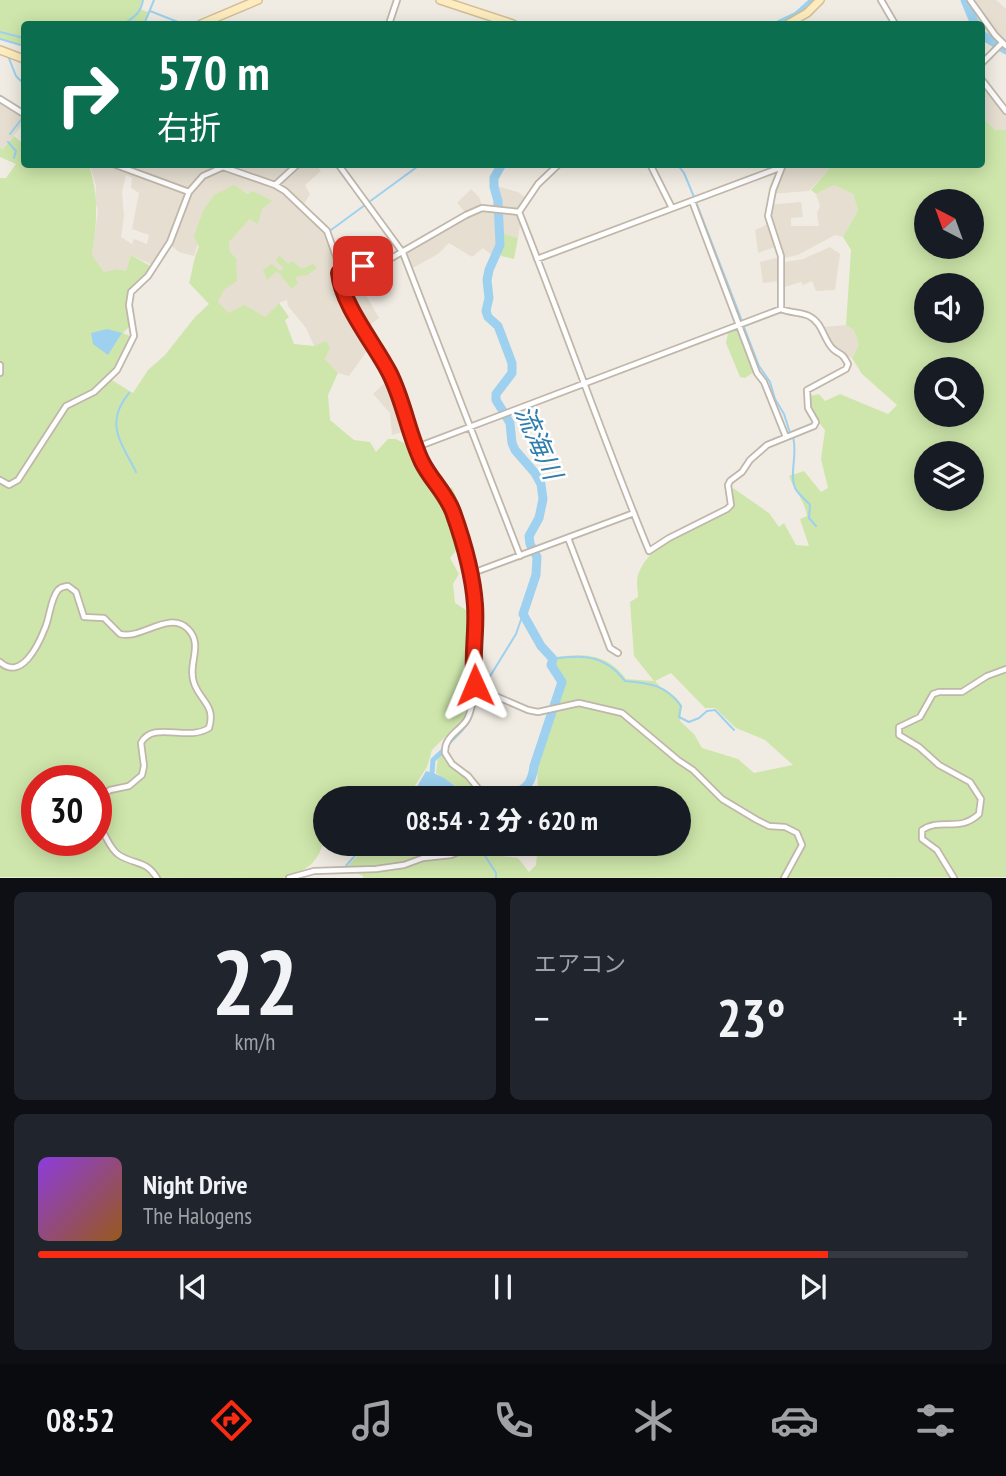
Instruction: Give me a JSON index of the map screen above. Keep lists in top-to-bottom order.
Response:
{
  "water": ["流海川"],
  "north": "top left",
  "page": {
    "turn": ["570 m", "右折"],
    "limit": "30",
    "trip": "08:54 · 2 分 · 620 m",
    "tile": [
      ["22", "km/h"],
      "エアコン"
    ],
    "heat": ["−", "23°", "+"],
    "song": ["Night Drive", "The Halogens"],
    "tabs": "08:52"
  }
}
